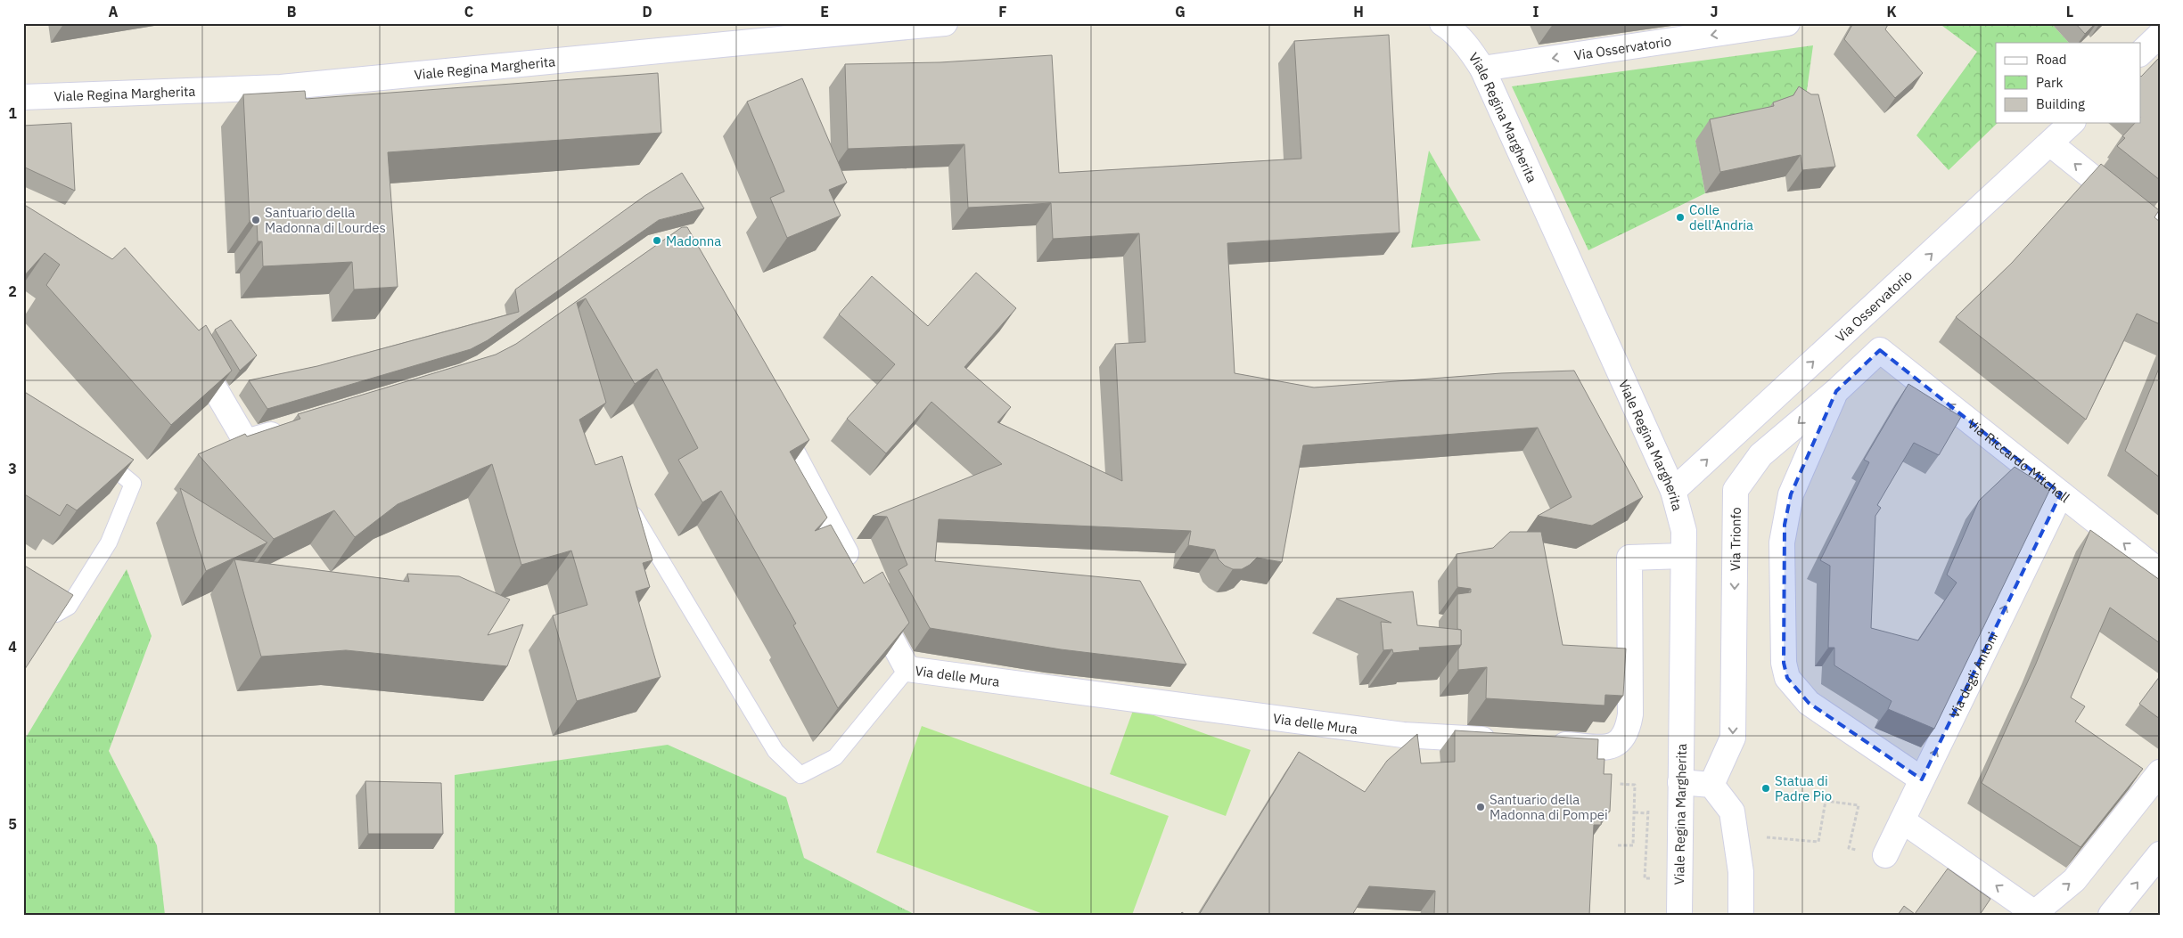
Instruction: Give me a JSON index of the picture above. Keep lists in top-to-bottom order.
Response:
{
  "streets": {
    "street": [
      "Via Osservatorio",
      "Viale Regina Margherita",
      "Via Riccardo Mitchell",
      "Via Trionfo",
      "Via degli Antoni",
      "Via delle Mura"
    ]
  },
  "crossings": [
    ["Via Osservatorio", "Viale Regina Margherita"],
    ["Via Riccardo Mitchell", "Via Trionfo"],
    ["Via Riccardo Mitchell", "Via degli Antoni"]
  ],
  "one_way": ["Via Riccardo Mitchell", "Via Trionfo"],
  "places": [
    "Colle dell'Andria",
    "Santuario della Madonna di Lourdes",
    "Madonna",
    "Statua di Padre Pio",
    "Santuario della Madonna di Pompei"
  ],
  "legend": ["Road", "Park", "Building"],
  "grid": {
    "columns": [
      "A",
      "B",
      "C",
      "D",
      "E",
      "F",
      "G",
      "H",
      "I",
      "J",
      "K",
      "L"
    ],
    "rows": [
      "1",
      "2",
      "3",
      "4",
      "5"
    ]
  }
}
